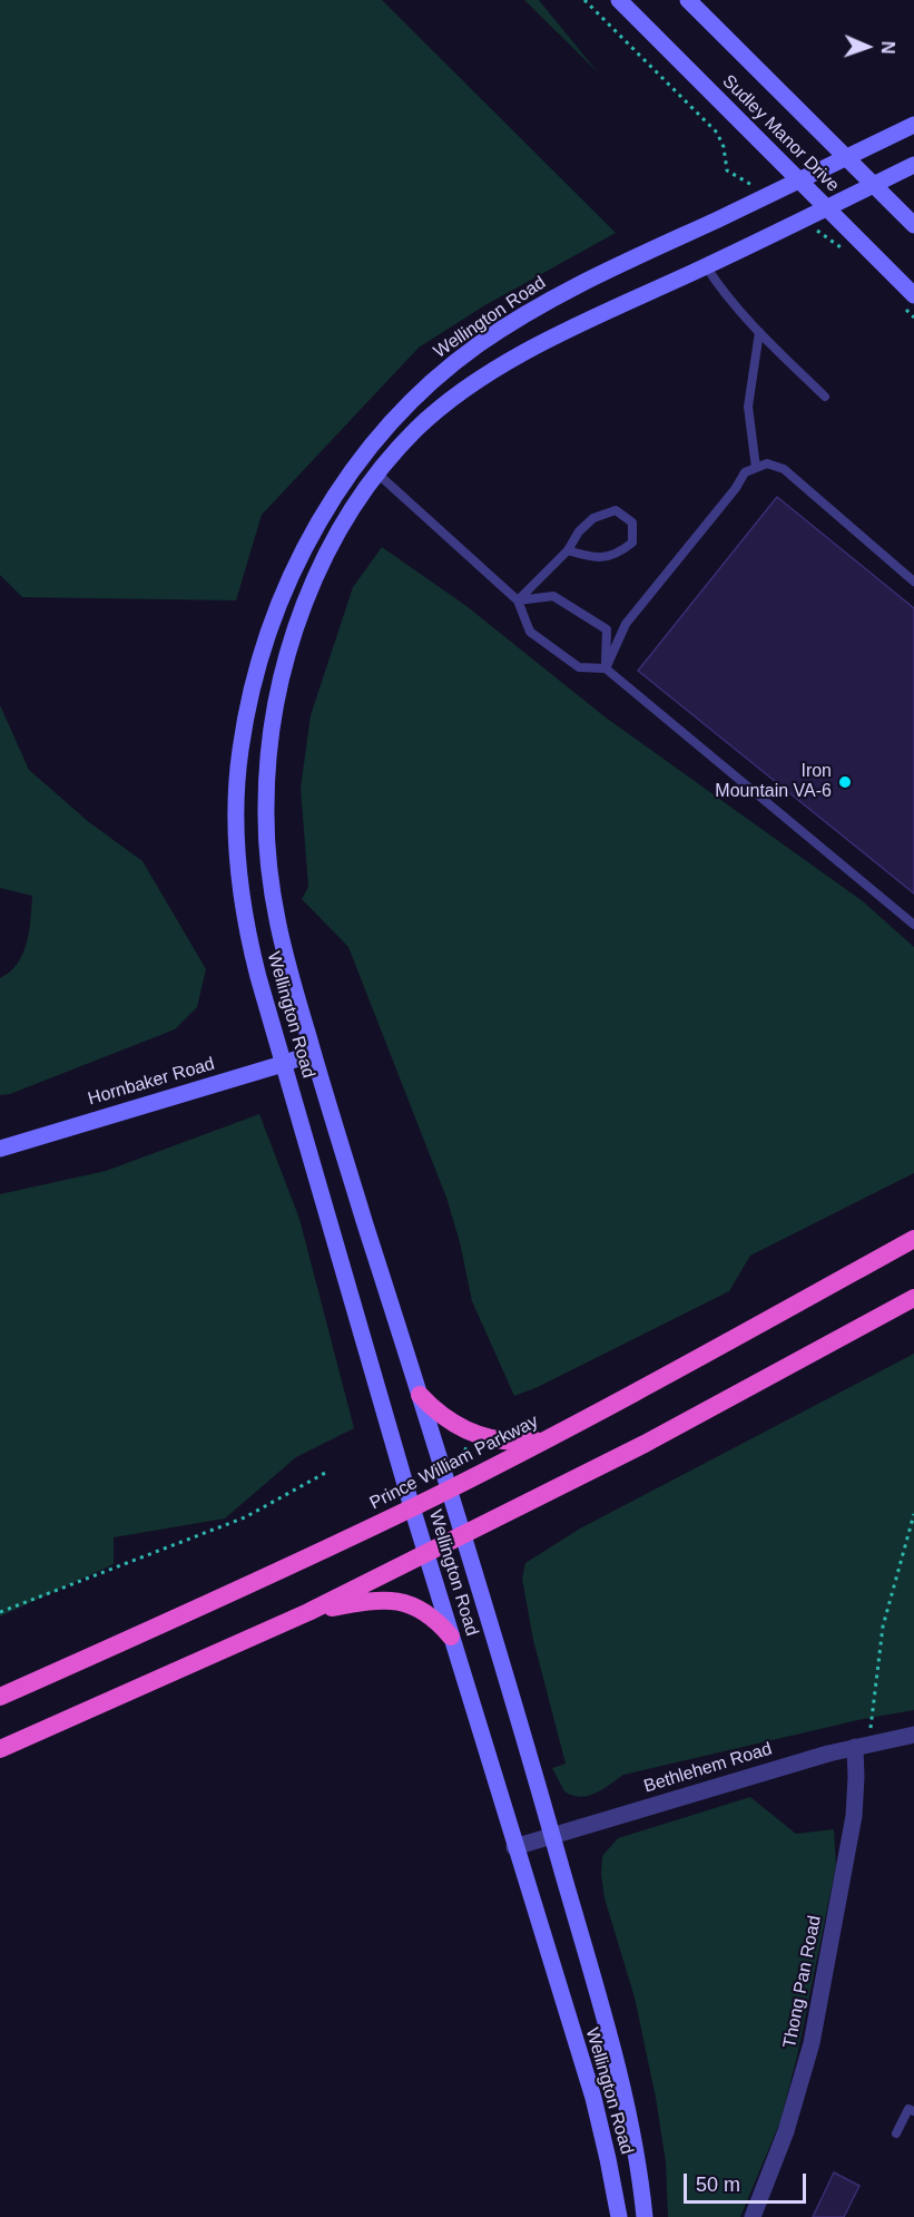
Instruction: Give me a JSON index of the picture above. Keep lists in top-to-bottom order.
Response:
{
  "streets": {
    "highway": ["Prince William Parkway"],
    "main road": ["Sudley Manor Drive", "Wellington Road", "Hornbaker Road"],
    "street": ["Bethlehem Road", "Thong Pan Road"]
  },
  "crossings": [
    ["Sudley Manor Drive", "Wellington Road"],
    ["Wellington Road", "Hornbaker Road"],
    ["Wellington Road", "Prince William Parkway"],
    ["Wellington Road", "Bethlehem Road"],
    ["Bethlehem Road", "Thong Pan Road"]
  ],
  "places": ["Iron Mountain VA-6"],
  "scale_bar": "50 m",
  "north": "right"
}
